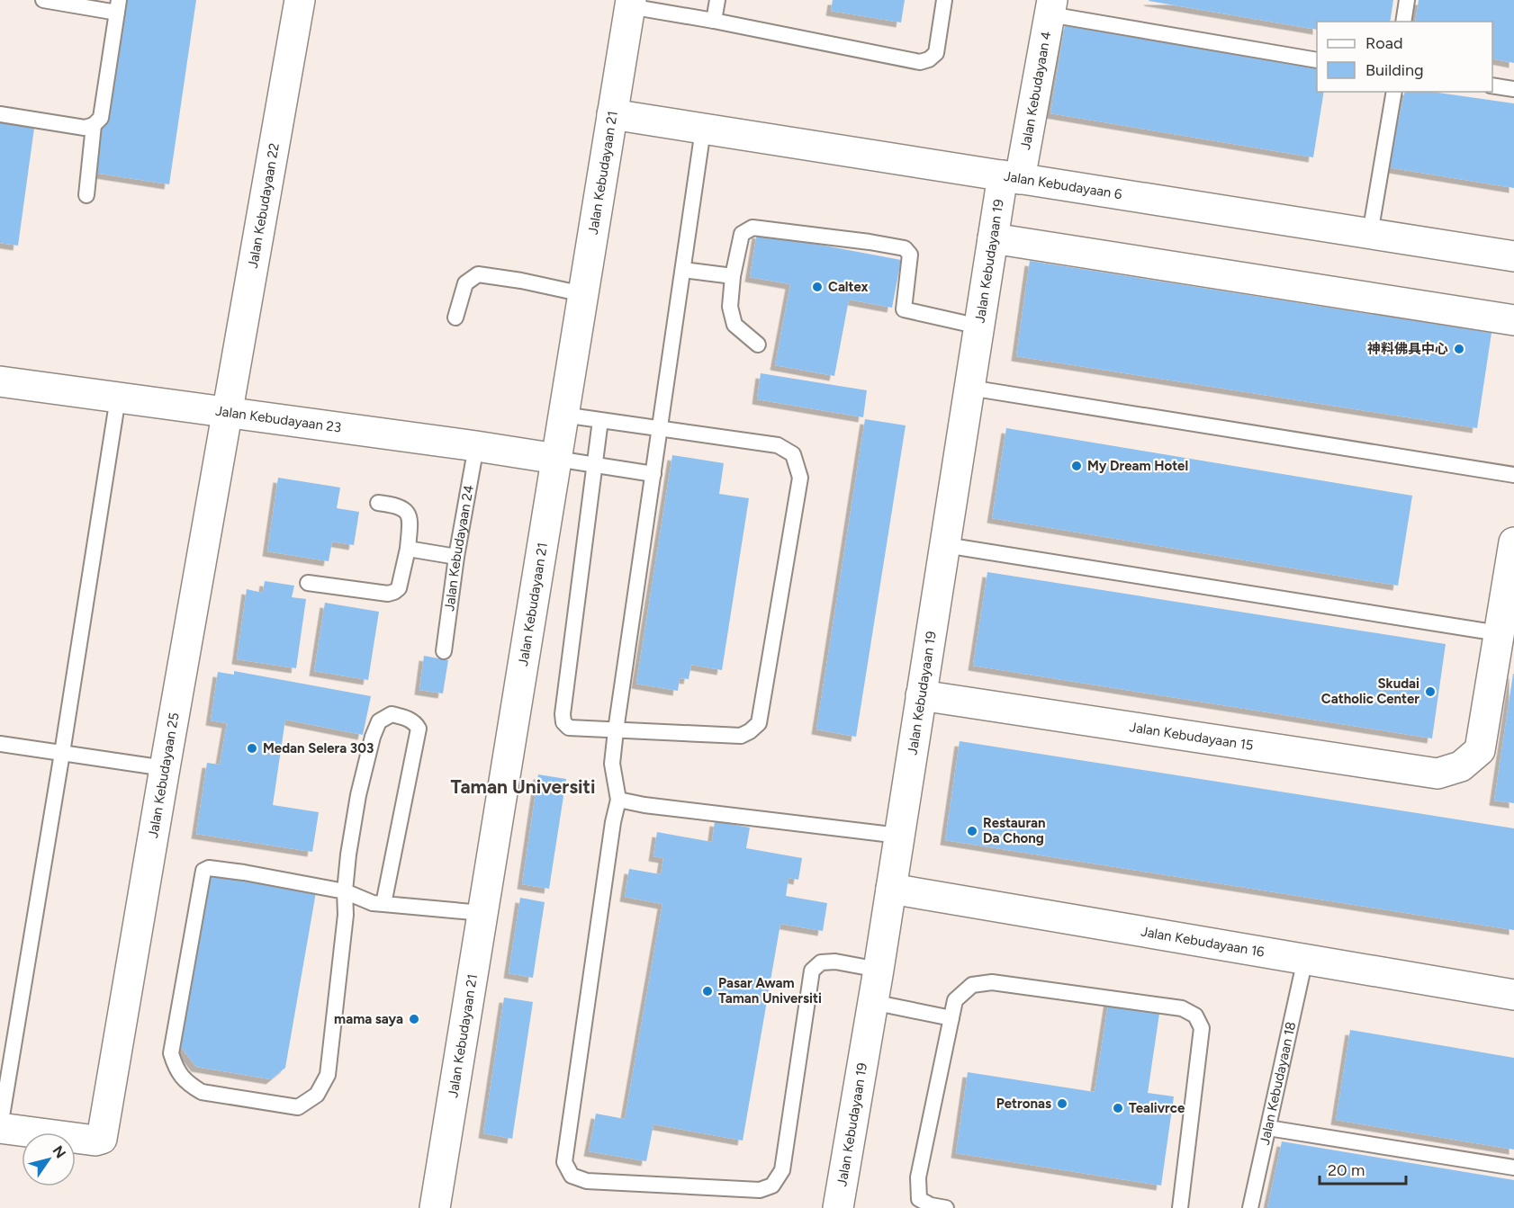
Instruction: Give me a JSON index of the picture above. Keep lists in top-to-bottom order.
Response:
{
  "streets": {
    "street": [
      "Jalan Kebudayaan 4",
      "Jalan Kebudayaan 21",
      "Jalan Kebudayaan 6",
      "Jalan Kebudayaan 22",
      "Jalan Kebudayaan 19",
      "Jalan Kebudayaan 23",
      "Jalan Kebudayaan 15",
      "Jalan Kebudayaan 25",
      "Jalan Kebudayaan 16"
    ],
    "lane": ["Jalan Kebudayaan 24", "Jalan Kebudayaan 18"]
  },
  "crossings": [
    ["Jalan Kebudayaan 4", "Jalan Kebudayaan 6"],
    ["Jalan Kebudayaan 4", "Jalan Kebudayaan 19"],
    ["Jalan Kebudayaan 21", "Jalan Kebudayaan 6"],
    ["Jalan Kebudayaan 21", "Jalan Kebudayaan 23"],
    ["Jalan Kebudayaan 6", "Jalan Kebudayaan 19"],
    ["Jalan Kebudayaan 22", "Jalan Kebudayaan 23"],
    ["Jalan Kebudayaan 22", "Jalan Kebudayaan 25"],
    ["Jalan Kebudayaan 19", "Jalan Kebudayaan 15"],
    ["Jalan Kebudayaan 19", "Jalan Kebudayaan 16"],
    ["Jalan Kebudayaan 23", "Jalan Kebudayaan 24"],
    ["Jalan Kebudayaan 23", "Jalan Kebudayaan 25"],
    ["Jalan Kebudayaan 16", "Jalan Kebudayaan 18"]
  ],
  "districts": ["Taman Universiti"],
  "places": [
    "Caltex",
    "神料佛具中心",
    "My Dream Hotel",
    "Skudai Catholic Center",
    "Medan Selera 303",
    "Restauran Da Chong",
    "Pasar Awam Taman Universiti",
    "mama saya",
    "Petronas",
    "Tealivrce"
  ],
  "legend": ["Road", "Building"],
  "scale_bar": "20 m",
  "north": "top right"
}
